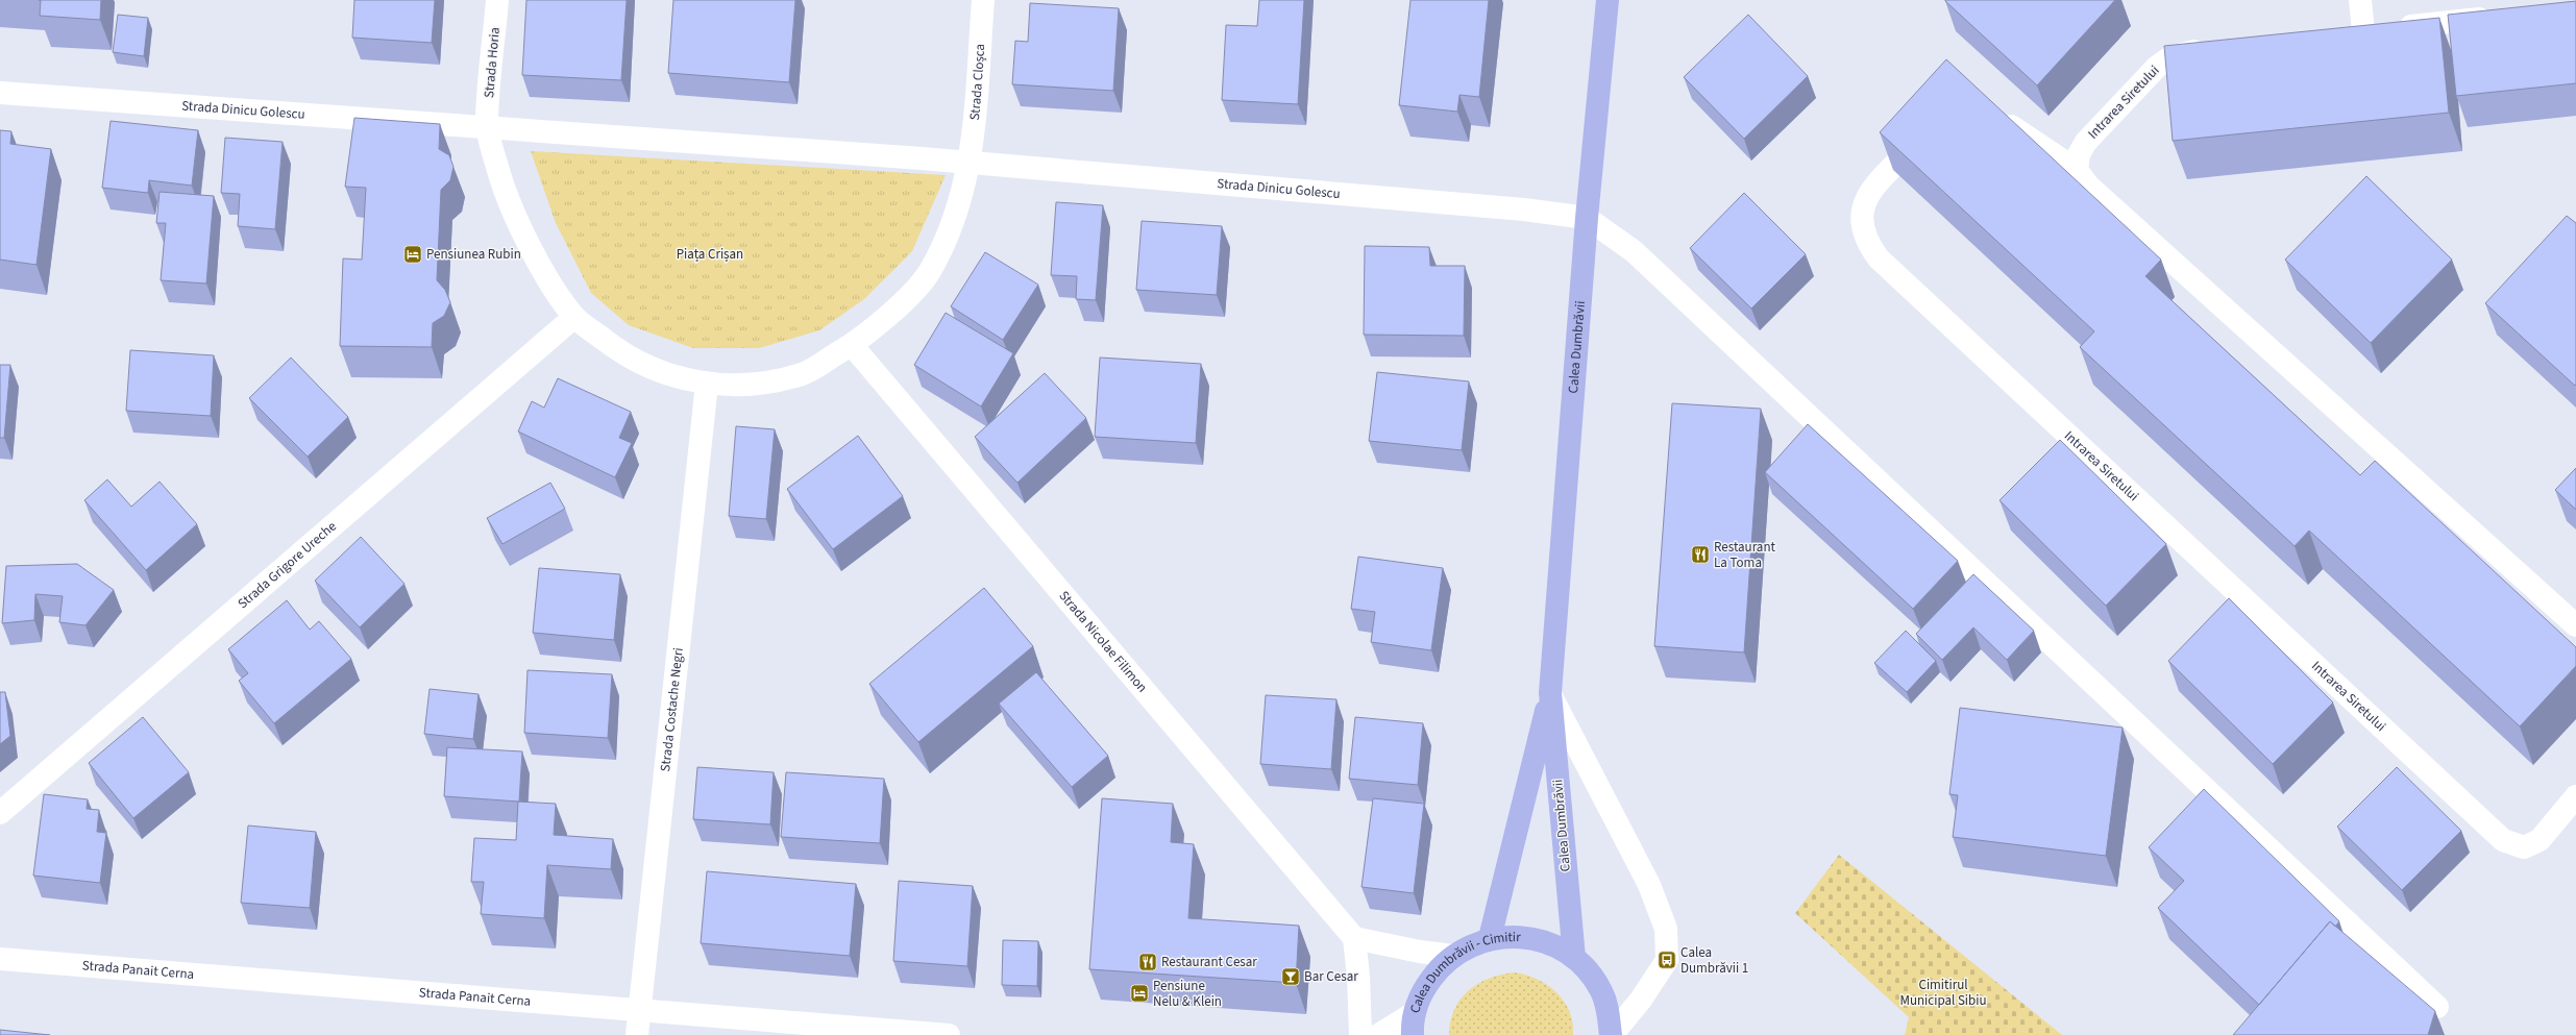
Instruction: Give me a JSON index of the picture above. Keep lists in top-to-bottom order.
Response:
{
  "streets": {
    "main road": ["Calea Dumbrăvii", "Calea Dumbrăvii - Cimitir"],
    "street": [
      "Strada Horia",
      "Strada Cloșca",
      "Intrarea Siretului",
      "Strada Dinicu Golescu",
      "Strada Grigore Ureche",
      "Strada Nicolae Filimon",
      "Strada Costache Negri",
      "Strada Panait Cerna"
    ]
  },
  "crossings": [
    ["Strada Horia", "Strada Dinicu Golescu"],
    ["Strada Cloșca", "Strada Dinicu Golescu"],
    ["Strada Dinicu Golescu", "Calea Dumbrăvii"],
    ["Calea Dumbrăvii", "Calea Dumbrăvii - Cimitir"],
    ["Strada Costache Negri", "Strada Panait Cerna"]
  ],
  "parks": ["Piața Crișan", "Cimitirul Municipal Sibiu"],
  "places": {
    "hotel": ["Pensiunea Rubin", "Pensiune Nelu & Klein"],
    "restaurant": ["Restaurant La Toma", "Restaurant Cesar"],
    "bus stop": ["Calea Dumbrăvii 1"],
    "bar": ["Bar Cesar"]
  }
}
